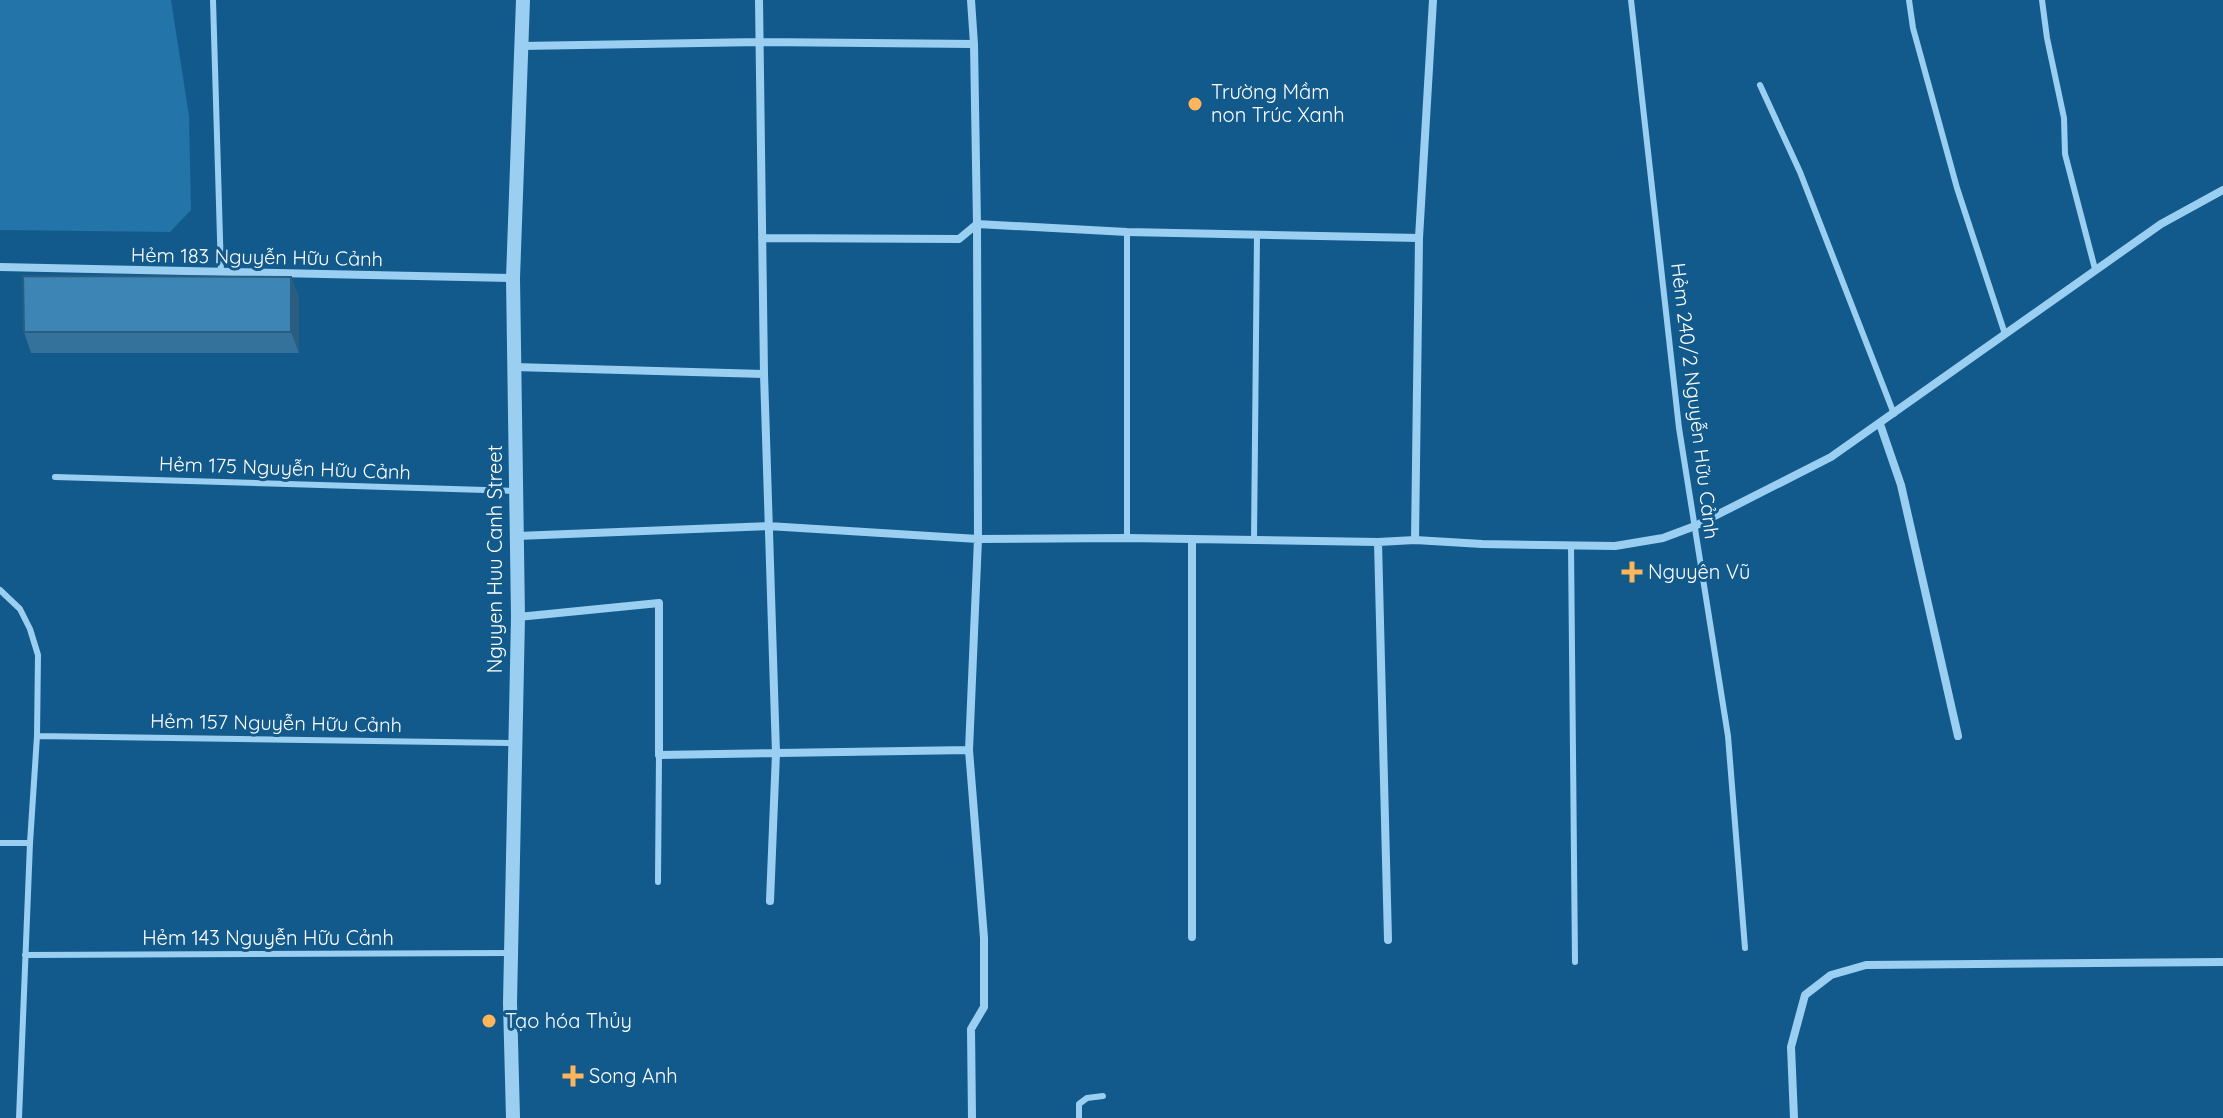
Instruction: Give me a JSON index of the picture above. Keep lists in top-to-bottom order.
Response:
{
  "streets": {
    "street": ["Hẻm 183 Nguyễn Hữu Cảnh", "Nguyen Huu Canh Street"],
    "lane": [
      "Hẻm 240/2 Nguyễn Hữu Cảnh",
      "Hẻm 175 Nguyễn Hữu Cảnh",
      "Hẻm 157 Nguyễn Hữu Cảnh",
      "Hẻm 143 Nguyễn Hữu Cảnh"
    ]
  },
  "crossings": [
    ["Hẻm 183 Nguyễn Hữu Cảnh", "Nguyen Huu Canh Street"],
    ["Hẻm 175 Nguyễn Hữu Cảnh", "Nguyen Huu Canh Street"],
    ["Nguyen Huu Canh Street", "Hẻm 157 Nguyễn Hữu Cảnh"],
    ["Nguyen Huu Canh Street", "Hẻm 143 Nguyễn Hữu Cảnh"]
  ],
  "places": {
    "other": ["Trường Mầm non Trúc Xanh", "Tạo hóa Thủy"],
    "health": ["Nguyên Vũ", "Song Anh"]
  }
}
